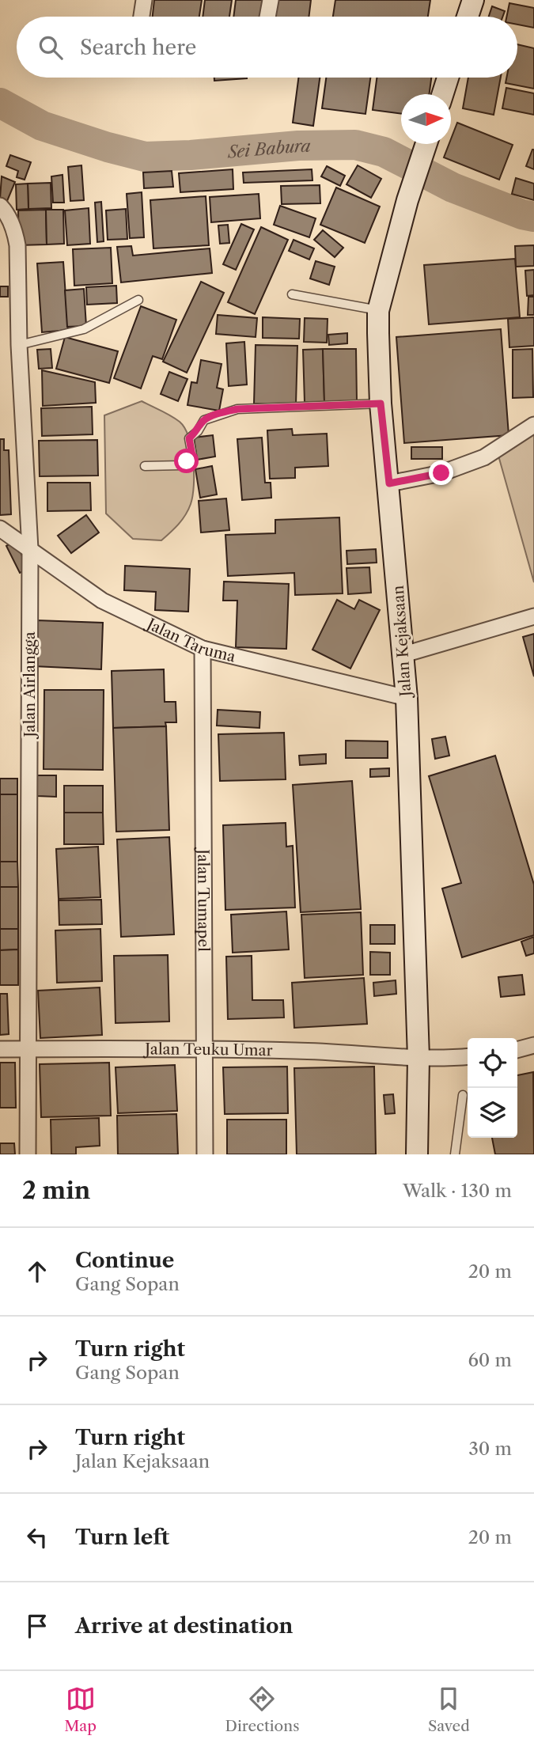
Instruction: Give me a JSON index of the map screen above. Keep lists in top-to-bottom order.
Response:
{
  "streets": {
    "main road": ["Jalan Kejaksaan"],
    "street": [
      "Jalan Taruma",
      "Jalan Airlangga",
      "Jalan Tumapel",
      "Jalan Teuku Umar"
    ]
  },
  "crossings": [
    ["Jalan Taruma", "Jalan Kejaksaan"],
    ["Jalan Taruma", "Jalan Airlangga"],
    ["Jalan Taruma", "Jalan Tumapel"],
    ["Jalan Kejaksaan", "Jalan Teuku Umar"],
    ["Jalan Airlangga", "Jalan Teuku Umar"],
    ["Jalan Tumapel", "Jalan Teuku Umar"]
  ],
  "water": ["Sei Babura"],
  "north": "right",
  "page": {
    "search": "Search here",
    "heading": ["2 min", "Walk · 130 m"],
    "list": [
      ["Continue", "Gang Sopan", "20 m"],
      ["Turn right", "Gang Sopan", "60 m"],
      ["Turn right", "Jalan Kejaksaan", "30 m"],
      ["Turn left", "20 m"],
      "Arrive at destination"
    ],
    "nav": ["Map", "Directions", "Saved"]
  }
}
